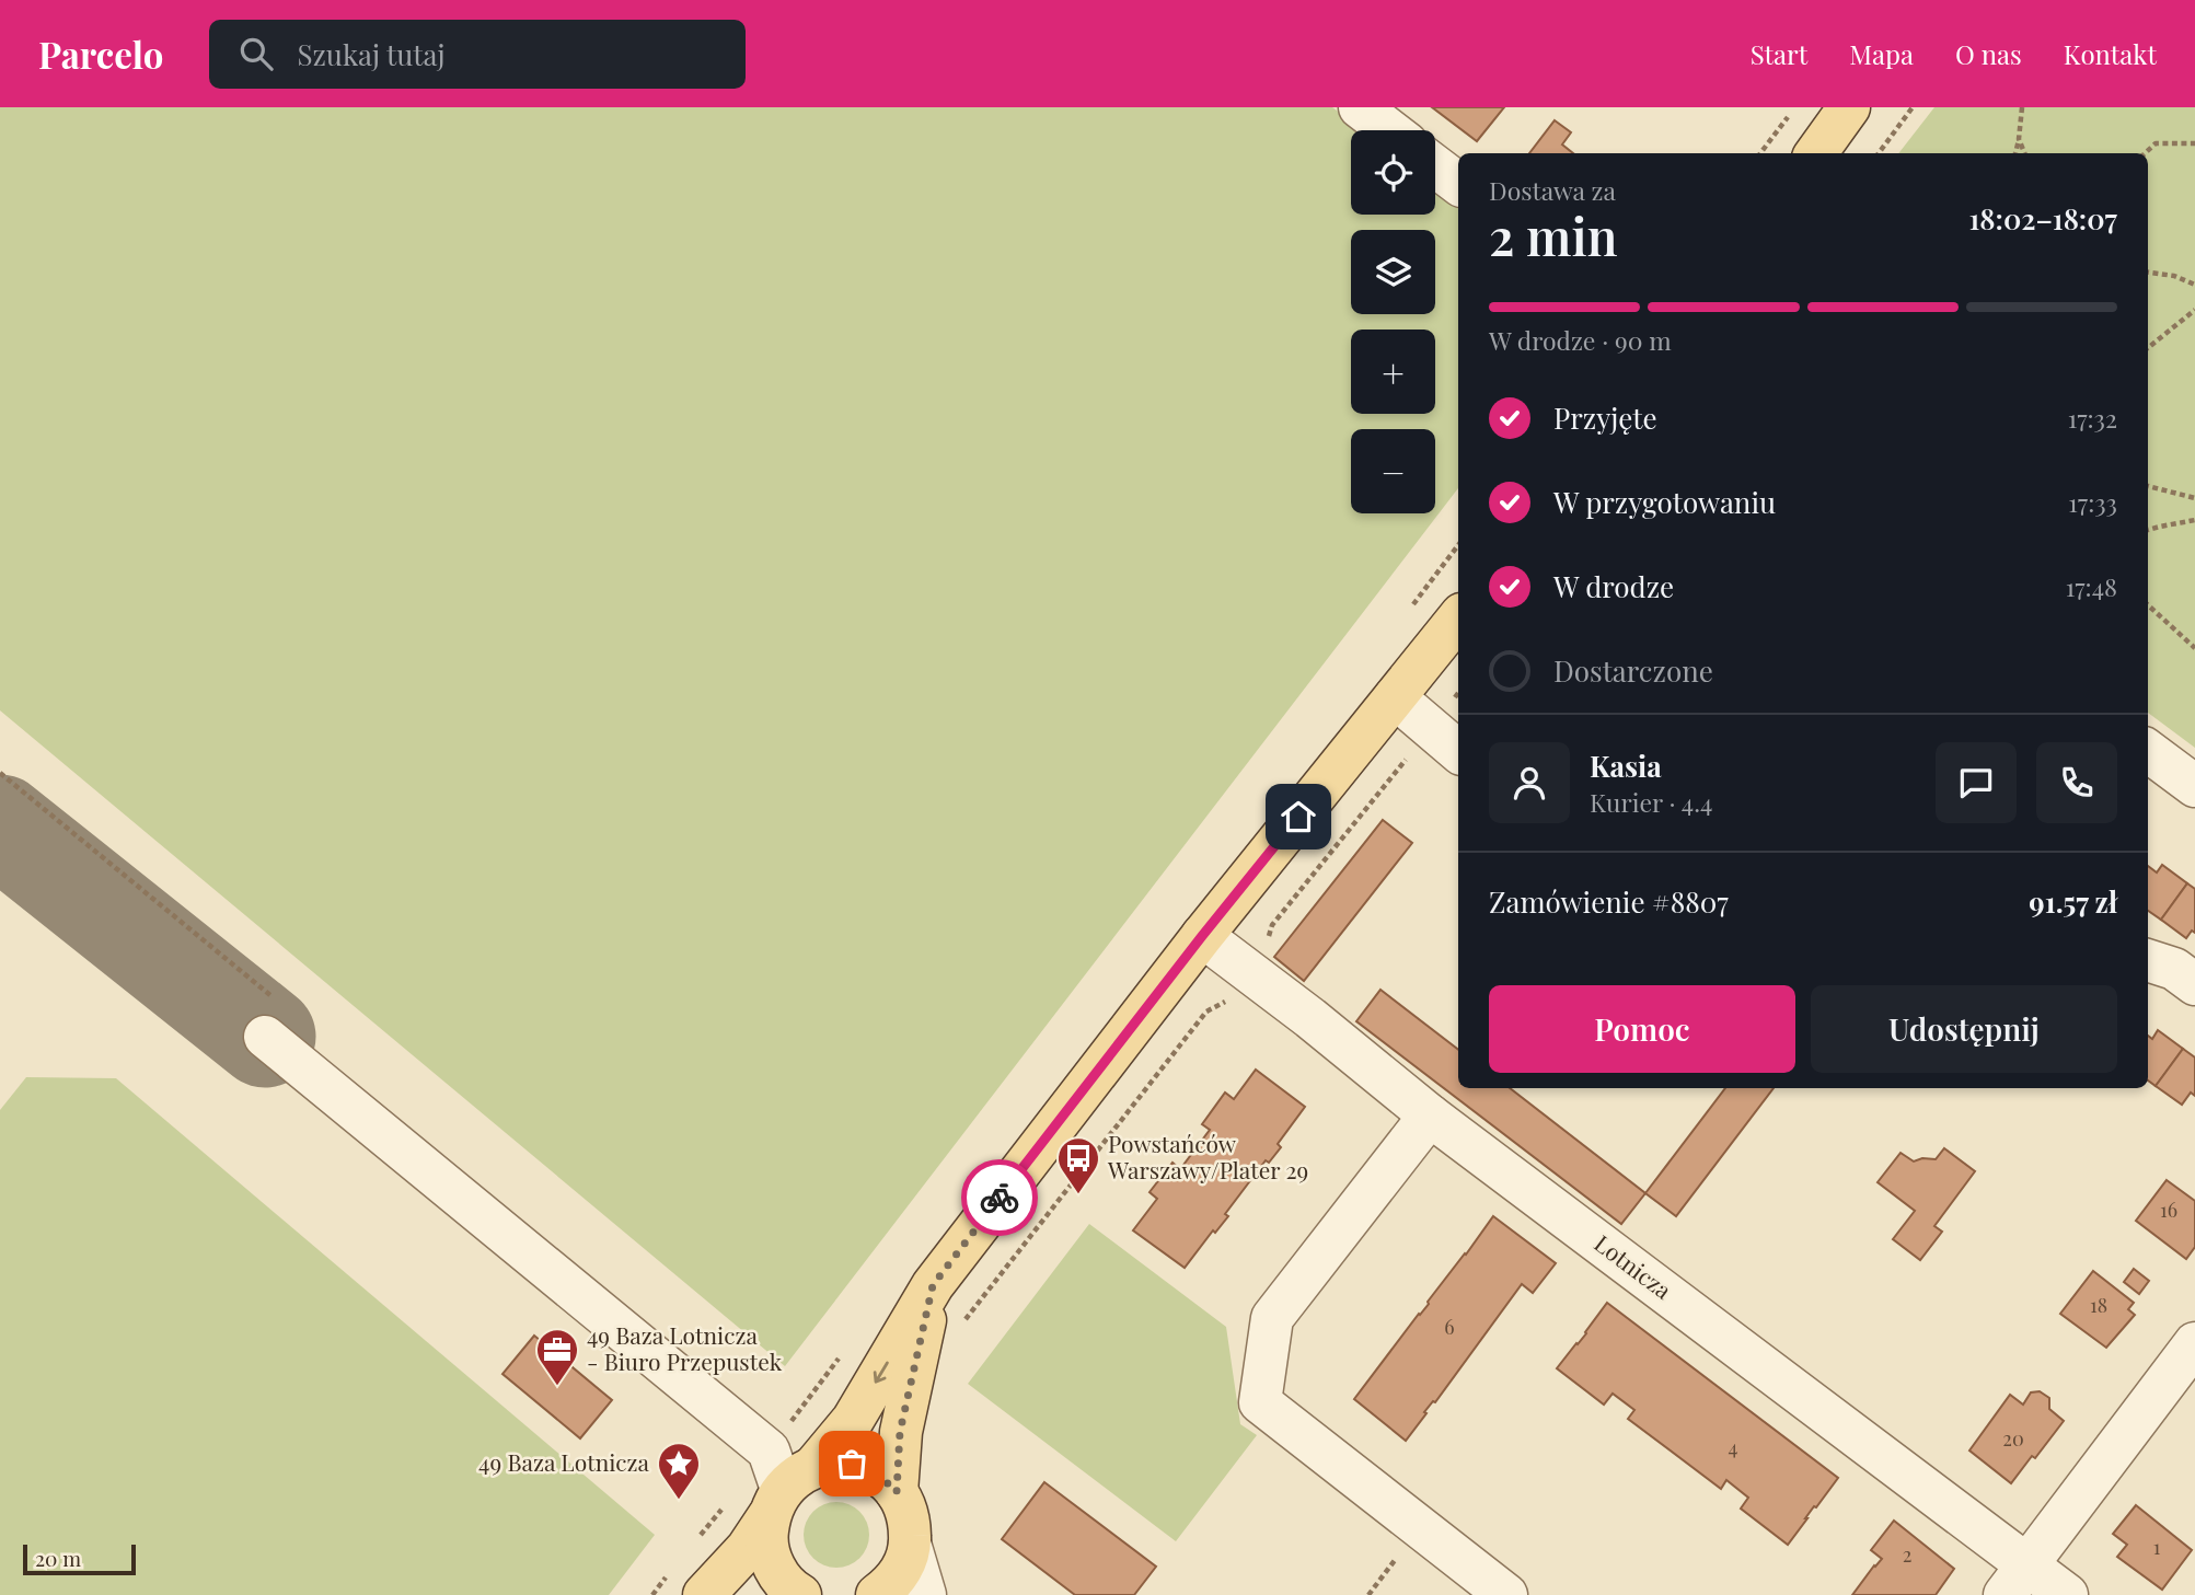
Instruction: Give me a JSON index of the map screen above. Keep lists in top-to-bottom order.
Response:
{
  "streets": {
    "street": ["Lotnicza"]
  },
  "places": {
    "bus stop": ["Powstańców Warszawy/Plater 29"],
    "office": ["49 Baza Lotnicza - Biuro Przepustek"],
    "place": ["49 Baza Lotnicza"]
  },
  "house_numbers": [
    "16",
    "18",
    "6",
    "20",
    "4",
    "1",
    "2"
  ],
  "scale_bar": "20 m",
  "page": {
    "header": "Parcelo",
    "search": "Szukaj tutaj",
    "nav": [
      "Start",
      "Mapa",
      "O nas",
      "Kontakt"
    ],
    "map_buttons": ["+", "−"],
    "heading": ["2 min", "Dostawa za", "18:02–18:07"],
    "panel": [
      "Kasia",
      "Kurier · 4.4",
      "Zamówienie #8807",
      "91.57 zł"
    ],
    "bar": "W drodze · 90 m",
    "list": [
      ["Przyjęte", "17:32"],
      ["W przygotowaniu", "17:33"],
      ["W drodze", "17:48"],
      "Dostarczone"
    ],
    "buttons": ["Pomoc", "Udostępnij"],
    "scale": "20 m"
  }
}
